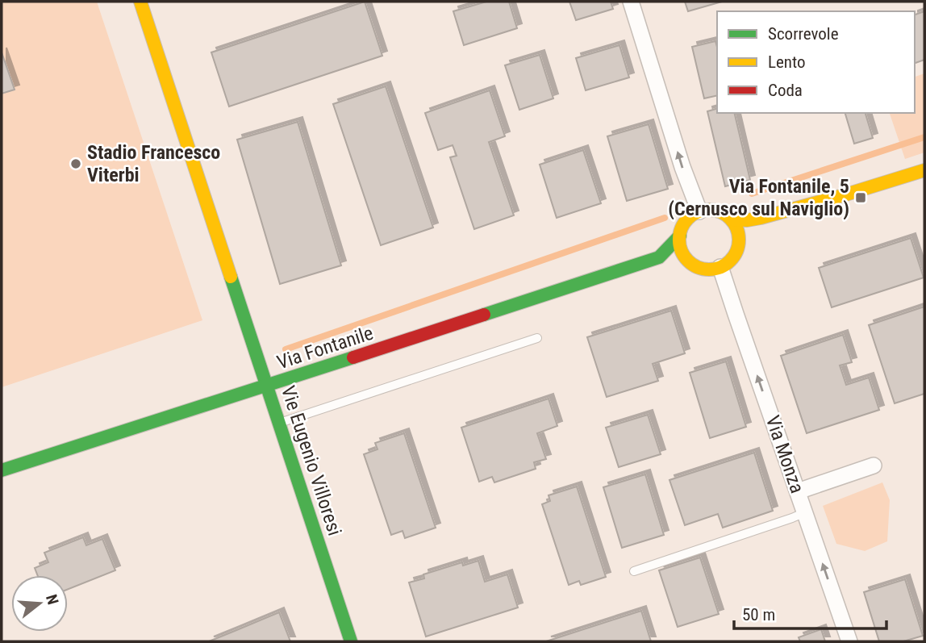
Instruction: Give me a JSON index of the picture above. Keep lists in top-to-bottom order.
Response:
{
  "streets": {
    "street": ["Via Fontanile", "Via Monza", "Vie Eugenio Villoresi"]
  },
  "crossings": [
    ["Via Fontanile", "Via Monza"],
    ["Via Fontanile", "Vie Eugenio Villoresi"]
  ],
  "one_way": ["Via Monza"],
  "places": {
    "other": ["Stadio Francesco Viterbi"],
    "transit": ["Via Fontanile, 5 (Cernusco sul Naviglio)"]
  },
  "legend": ["Scorrevole", "Lento", "Coda"],
  "scale_bar": "50 m",
  "north": "right"
}
